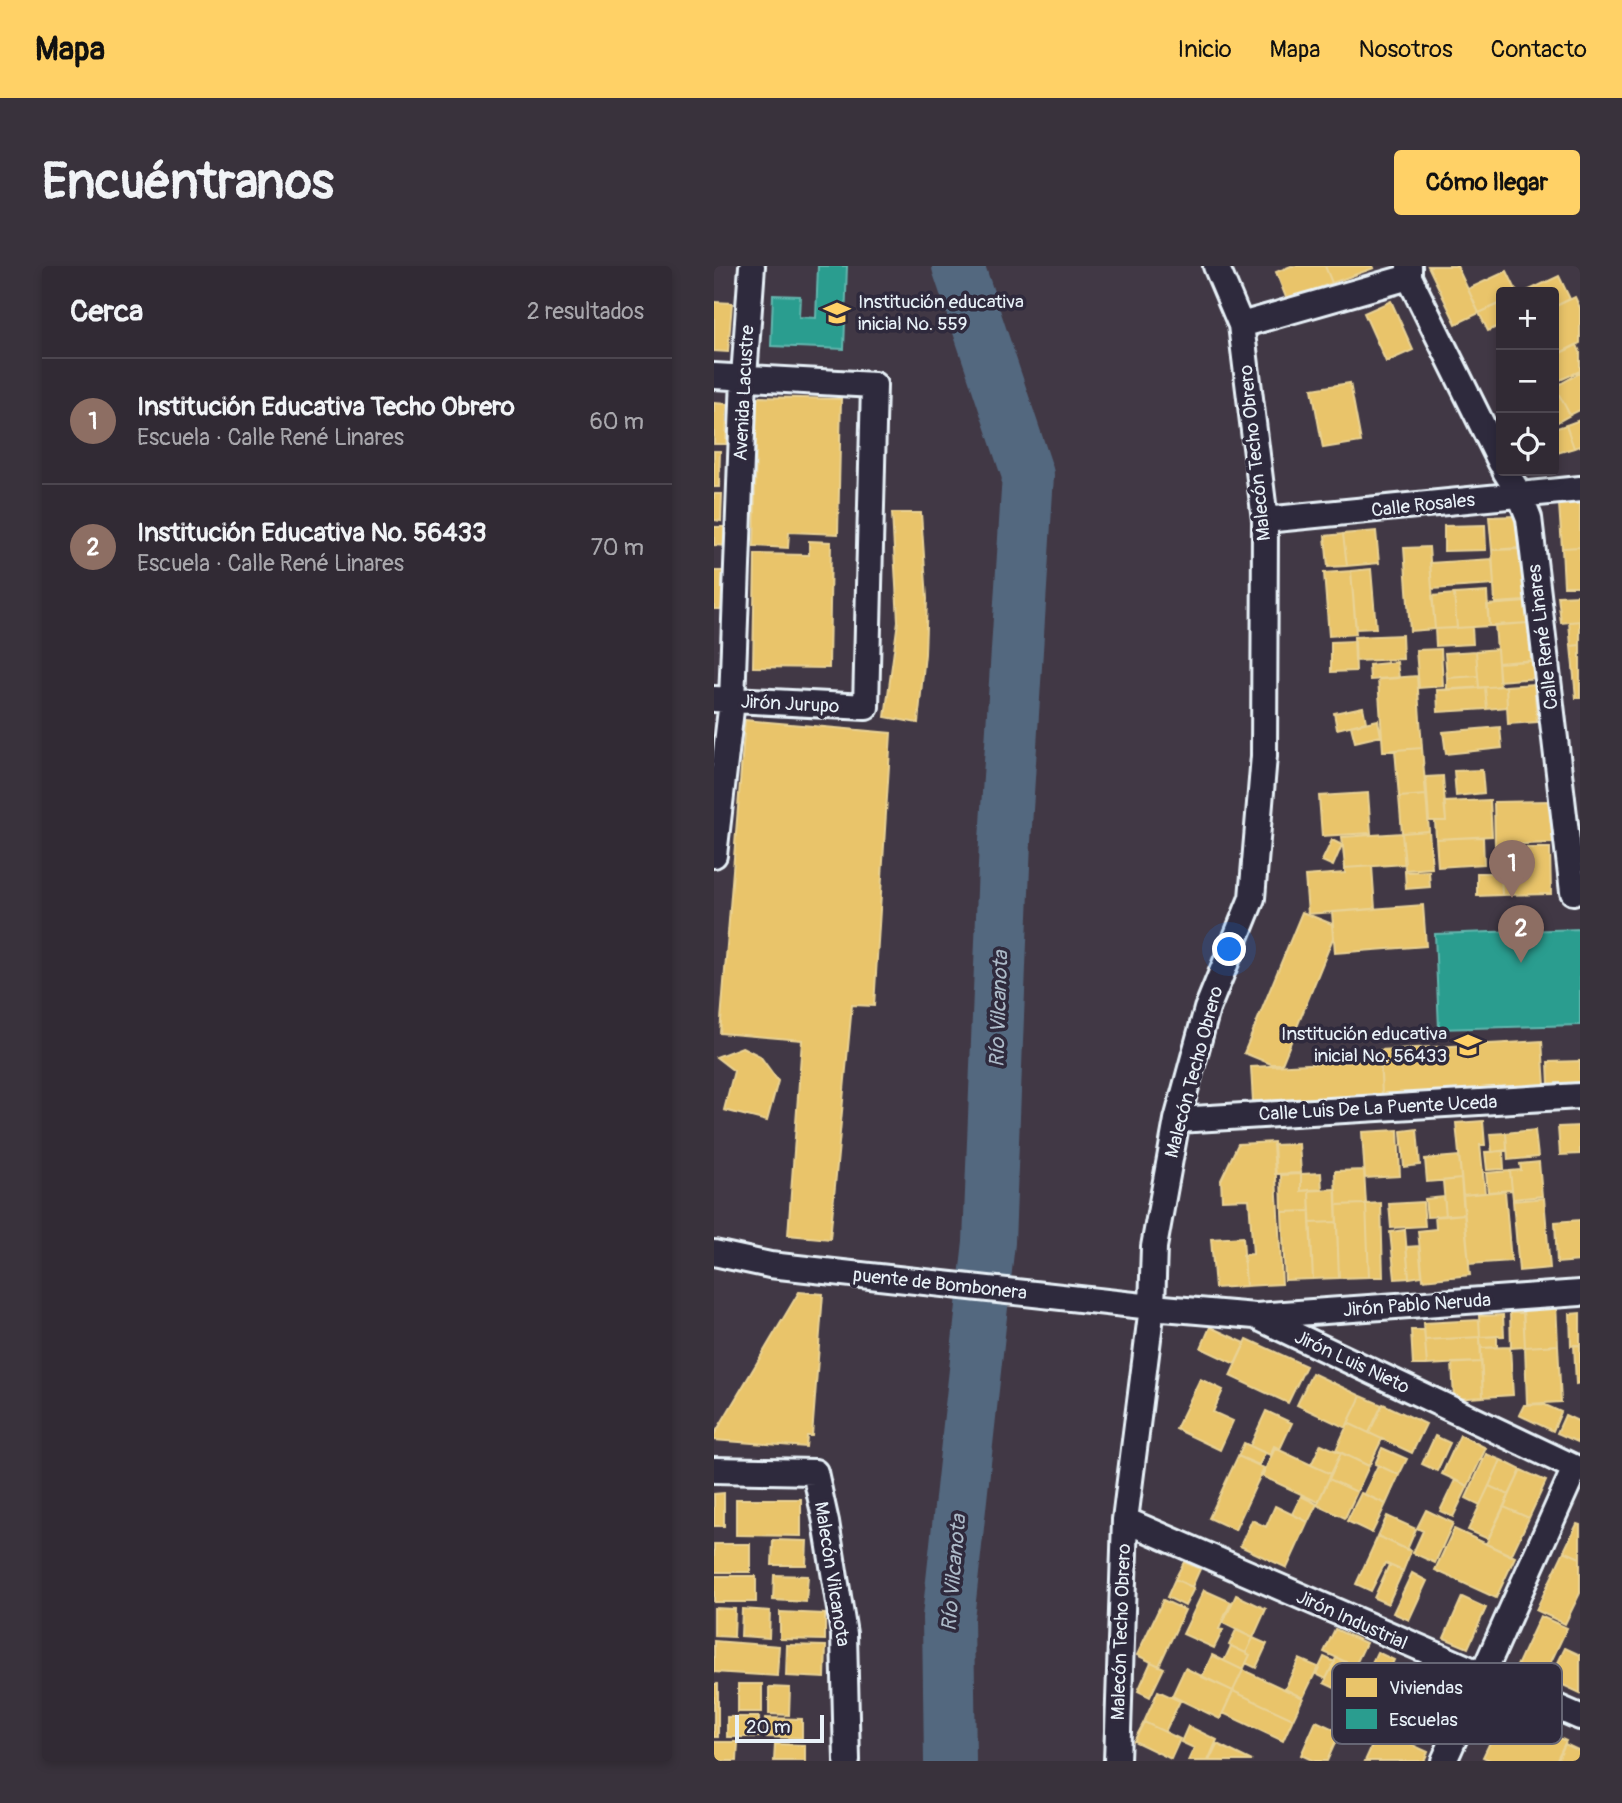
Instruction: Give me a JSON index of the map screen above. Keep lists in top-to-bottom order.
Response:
{
  "streets": {
    "street": [
      "Avenida Lacustre",
      "Malecón Techo Obrero",
      "Calle Rosales",
      "Calle René Linares",
      "Jirón Jurupo",
      "Calle Luis De La Puente Uceda",
      "puente de Bombonera",
      "Jirón Pablo Neruda",
      "Jirón Luis Nieto",
      "Malecón Vilcanota",
      "Jirón Industrial"
    ]
  },
  "crossings": [
    ["Avenida Lacustre", "Jirón Jurupo"],
    ["Malecón Techo Obrero", "Calle Rosales"],
    ["Malecón Techo Obrero", "Calle Luis De La Puente Uceda"],
    ["Malecón Techo Obrero", "Jirón Luis Nieto"],
    ["Malecón Techo Obrero", "Jirón Industrial"],
    ["Calle Rosales", "Calle René Linares"],
    ["puente de Bombonera", "Jirón Luis Nieto"],
    ["Jirón Pablo Neruda", "Jirón Luis Nieto"]
  ],
  "water": ["Río Vilcanota"],
  "places": {
    "school or university": ["Institución educativa inicial No. 559", "Institución educativa inicial No. 56433"]
  },
  "legend": ["Viviendas", "Escuelas"],
  "scale_bar": "20 m",
  "page": {
    "header": "Mapa",
    "nav": [
      "Inicio",
      "Mapa",
      "Nosotros",
      "Contacto"
    ],
    "buttons": "Cómo llegar",
    "title": "Encuéntranos",
    "heading": ["Cerca", "2 resultados"],
    "map_buttons": ["+", "−"],
    "list": [
      {
        "mark": "1",
        "name": "Institución Educativa Techo Obrero",
        "note": "Escuela · Calle René Linares",
        "value": "60 m"
      },
      {
        "mark": "2",
        "name": "Institución Educativa No. 56433",
        "note": "Escuela · Calle René Linares",
        "value": "70 m"
      }
    ],
    "pins": ["1", "2"],
    "scale": "20 m"
  }
}
